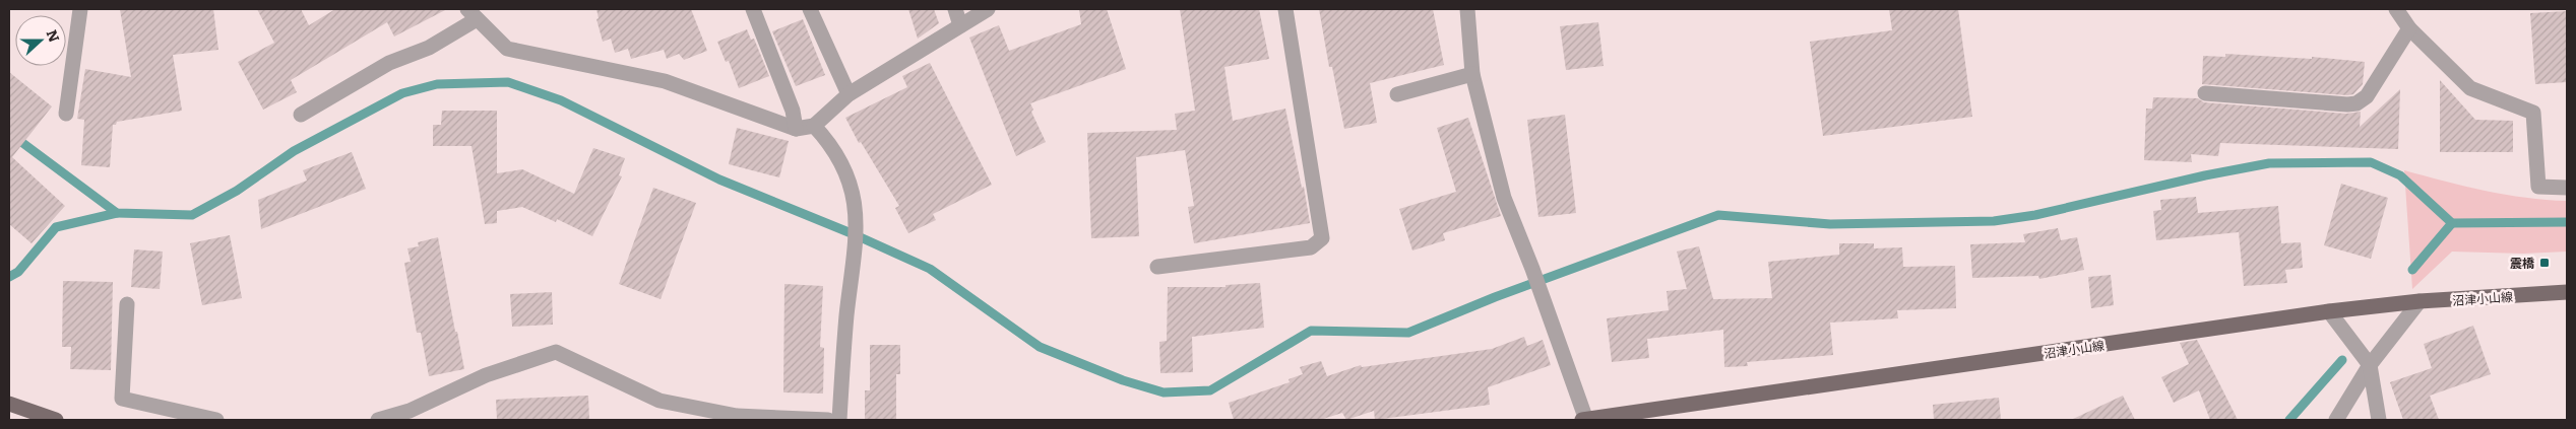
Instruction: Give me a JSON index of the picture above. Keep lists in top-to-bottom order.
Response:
{
  "streets": {
    "main road": ["沼津小山線"]
  },
  "places": {
    "transit": ["震橋"]
  },
  "north": "right"
}
